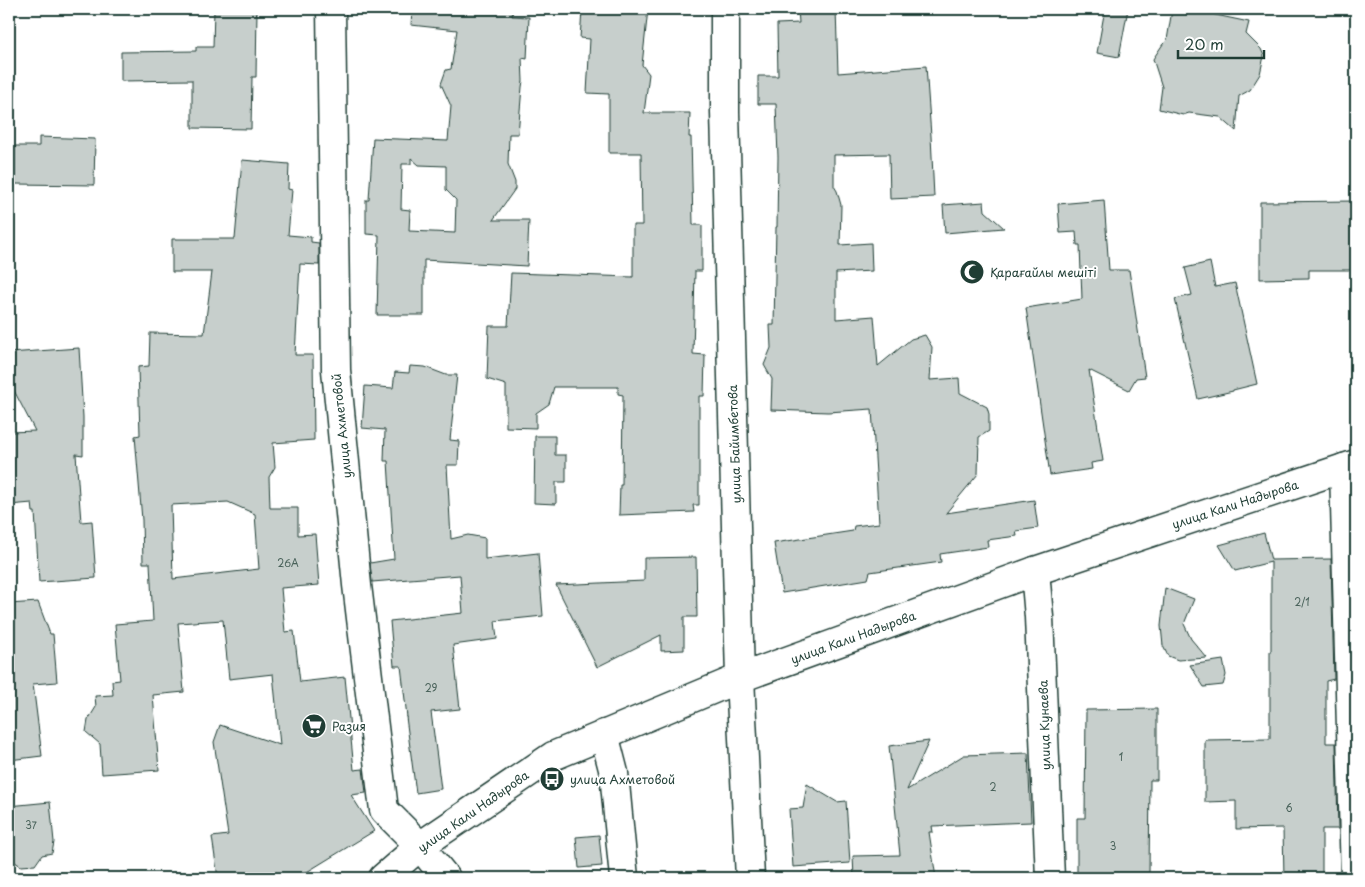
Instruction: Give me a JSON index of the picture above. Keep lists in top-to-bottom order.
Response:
{
  "streets": {
    "street": [
      "улица Ахметовой",
      "улица Байимбетова",
      "улица Кали Надырова",
      "улица Кунаева"
    ]
  },
  "crossings": [
    ["улица Ахметовой", "улица Кали Надырова"],
    ["улица Байимбетова", "улица Кали Надырова"],
    ["улица Кали Надырова", "улица Кунаева"]
  ],
  "places": {
    "mosque": ["Қарағайлы мешіті"],
    "supermarket": ["Разия"],
    "bus stop": ["улица Ахметовой"]
  },
  "house_numbers": [
    "26А",
    "2/1",
    "29",
    "1",
    "2",
    "6",
    "37",
    "3"
  ],
  "scale_bar": "20 m"
}
